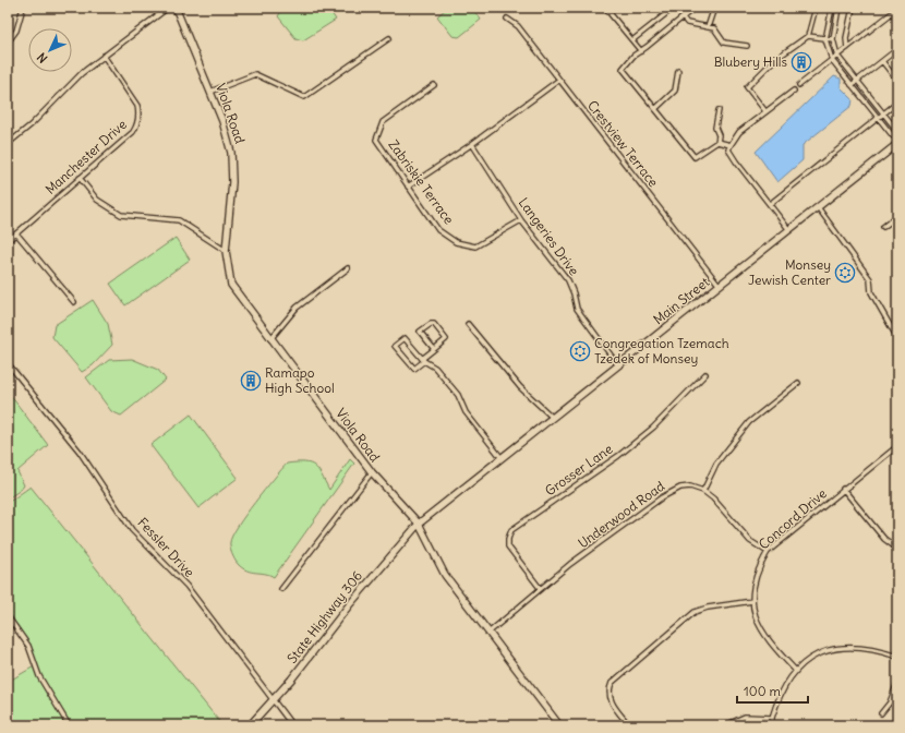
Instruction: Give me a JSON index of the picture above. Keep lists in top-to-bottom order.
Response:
{
  "streets": {
    "main road": ["Viola Road", "Main Street", "State Highway 306"],
    "street": [
      "Crestview Terrace",
      "Manchester Drive",
      "Zabriskie Terrace",
      "Langeries Drive",
      "Grosser Lane",
      "Underwood Road",
      "Concord Drive",
      "Fessler Drive"
    ]
  },
  "crossings": [
    ["Viola Road", "Main Street"],
    ["Viola Road", "Underwood Road"],
    ["Viola Road", "State Highway 306"],
    ["Crestview Terrace", "Main Street"],
    ["Zabriskie Terrace", "Langeries Drive"],
    ["Langeries Drive", "Main Street"],
    ["Main Street", "State Highway 306"],
    ["Grosser Lane", "Underwood Road"],
    ["Fessler Drive", "State Highway 306"]
  ],
  "places": {
    "building": ["Blubery Hills", "Ramapo High School"],
    "synagogue": ["Monsey Jewish Center", "Congregation Tzemach Tzedek of Monsey"]
  },
  "scale_bar": "100 m",
  "north": "bottom left"
}
